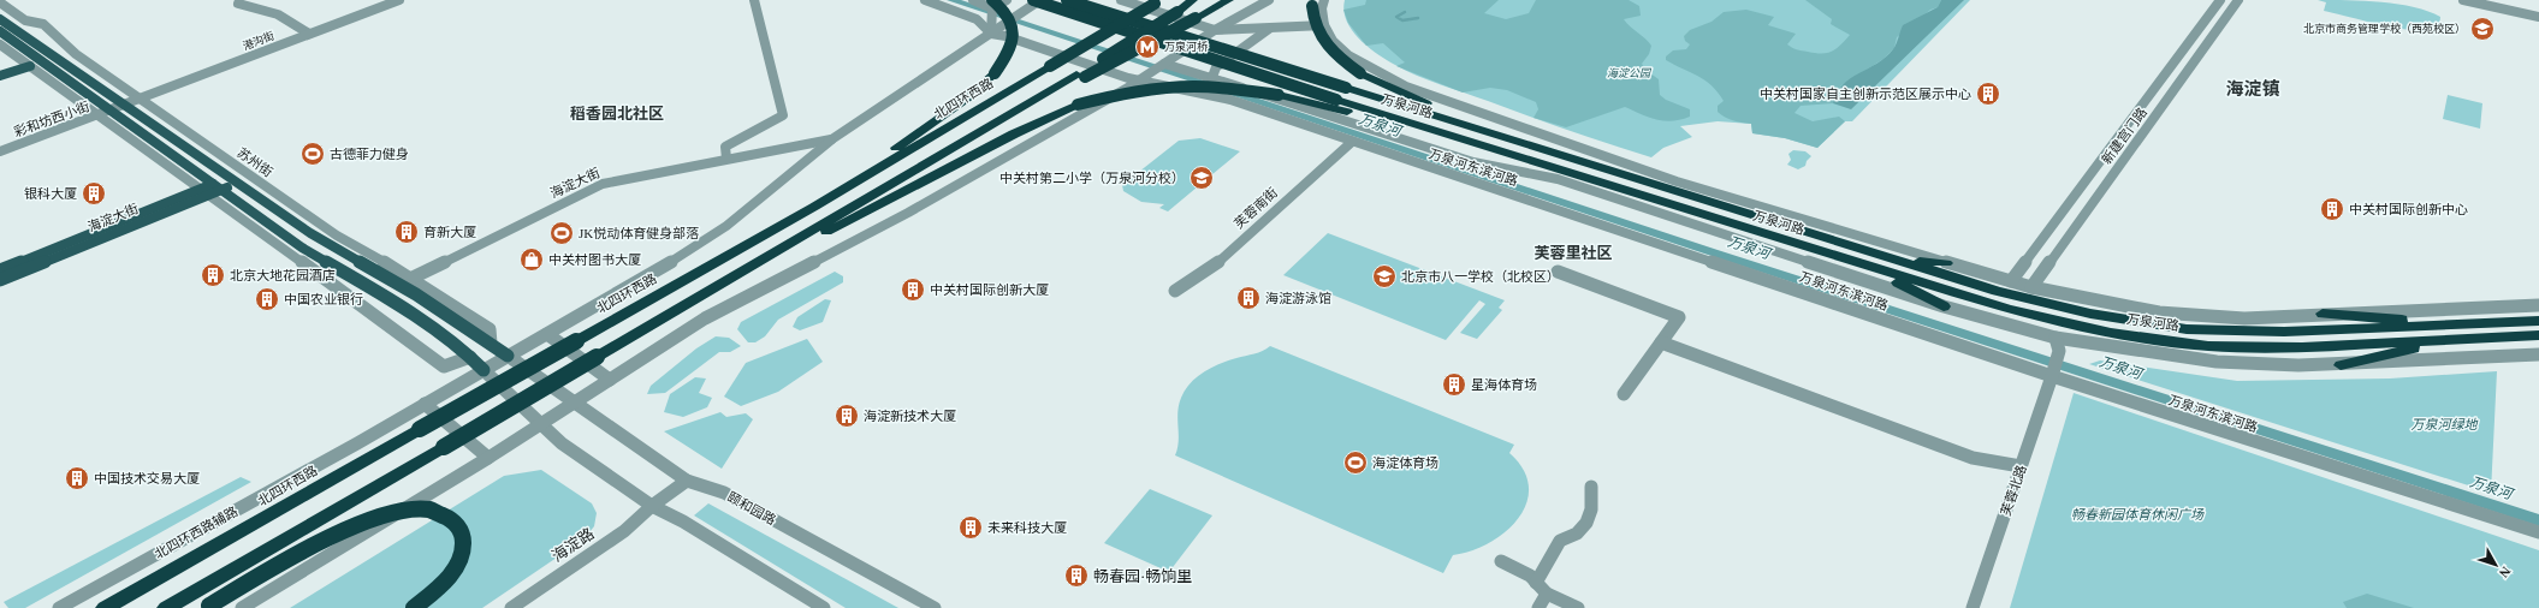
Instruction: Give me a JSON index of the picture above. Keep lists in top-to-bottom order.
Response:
{
  "streets": {
    "highway": ["北四环西路", "万泉河路"],
    "main road": ["苏州街", "海淀大街"],
    "street": [
      "港沟街",
      "彩和坊西小街",
      "新建宫门路",
      "万泉河东滨河路",
      "芙蓉南街",
      "芙蓉北路",
      "颐和园路",
      "北四环西路辅路",
      "海淀路"
    ]
  },
  "crossings": [
    ["港沟街", "彩和坊西小街"],
    ["港沟街", "苏州街"],
    ["北四环西路", "苏州街"],
    ["北四环西路", "万泉河东滨河路"],
    ["北四环西路", "海淀大街"],
    ["北四环西路", "颐和园路"],
    ["北四环西路", "北四环西路辅路"],
    ["万泉河路", "新建宫门路"],
    ["万泉河路", "芙蓉北路"],
    ["彩和坊西小街", "苏州街"],
    ["苏州街", "海淀大街"],
    ["苏州街", "颐和园路"],
    ["万泉河东滨河路", "芙蓉南街"],
    ["万泉河东滨河路", "芙蓉北路"],
    ["颐和园路", "海淀路"]
  ],
  "districts": ["海淀镇", "稻香园北社区", "芙蓉里社区"],
  "water": ["万泉河"],
  "parks": ["海淀公园", "万泉河绿地", "畅春新园体育休闲广场"],
  "places": {
    "school or university": ["北京市商务管理学校（西苑校区）", "中关村第二小学（万泉河分校）", "北京市八一学校（北校区）"],
    "metro station": ["万泉河桥"],
    "building": [
      "中关村国家自主创新示范区展示中心",
      "银科大厦",
      "中关村国际创新中心",
      "育新大厦",
      "北京大地花园酒店",
      "中关村国际创新大厦",
      "海淀游泳馆",
      "中国农业银行",
      "星海体育场",
      "海淀新技术大厦",
      "中国技术交易大厦",
      "未来科技大厦",
      "畅春园·畅饷里"
    ],
    "sports": ["古德菲力健身", "JK悦动体育健身部落", "海淀体育场"],
    "shop": ["中关村图书大厦"]
  },
  "north": "bottom right"
}
